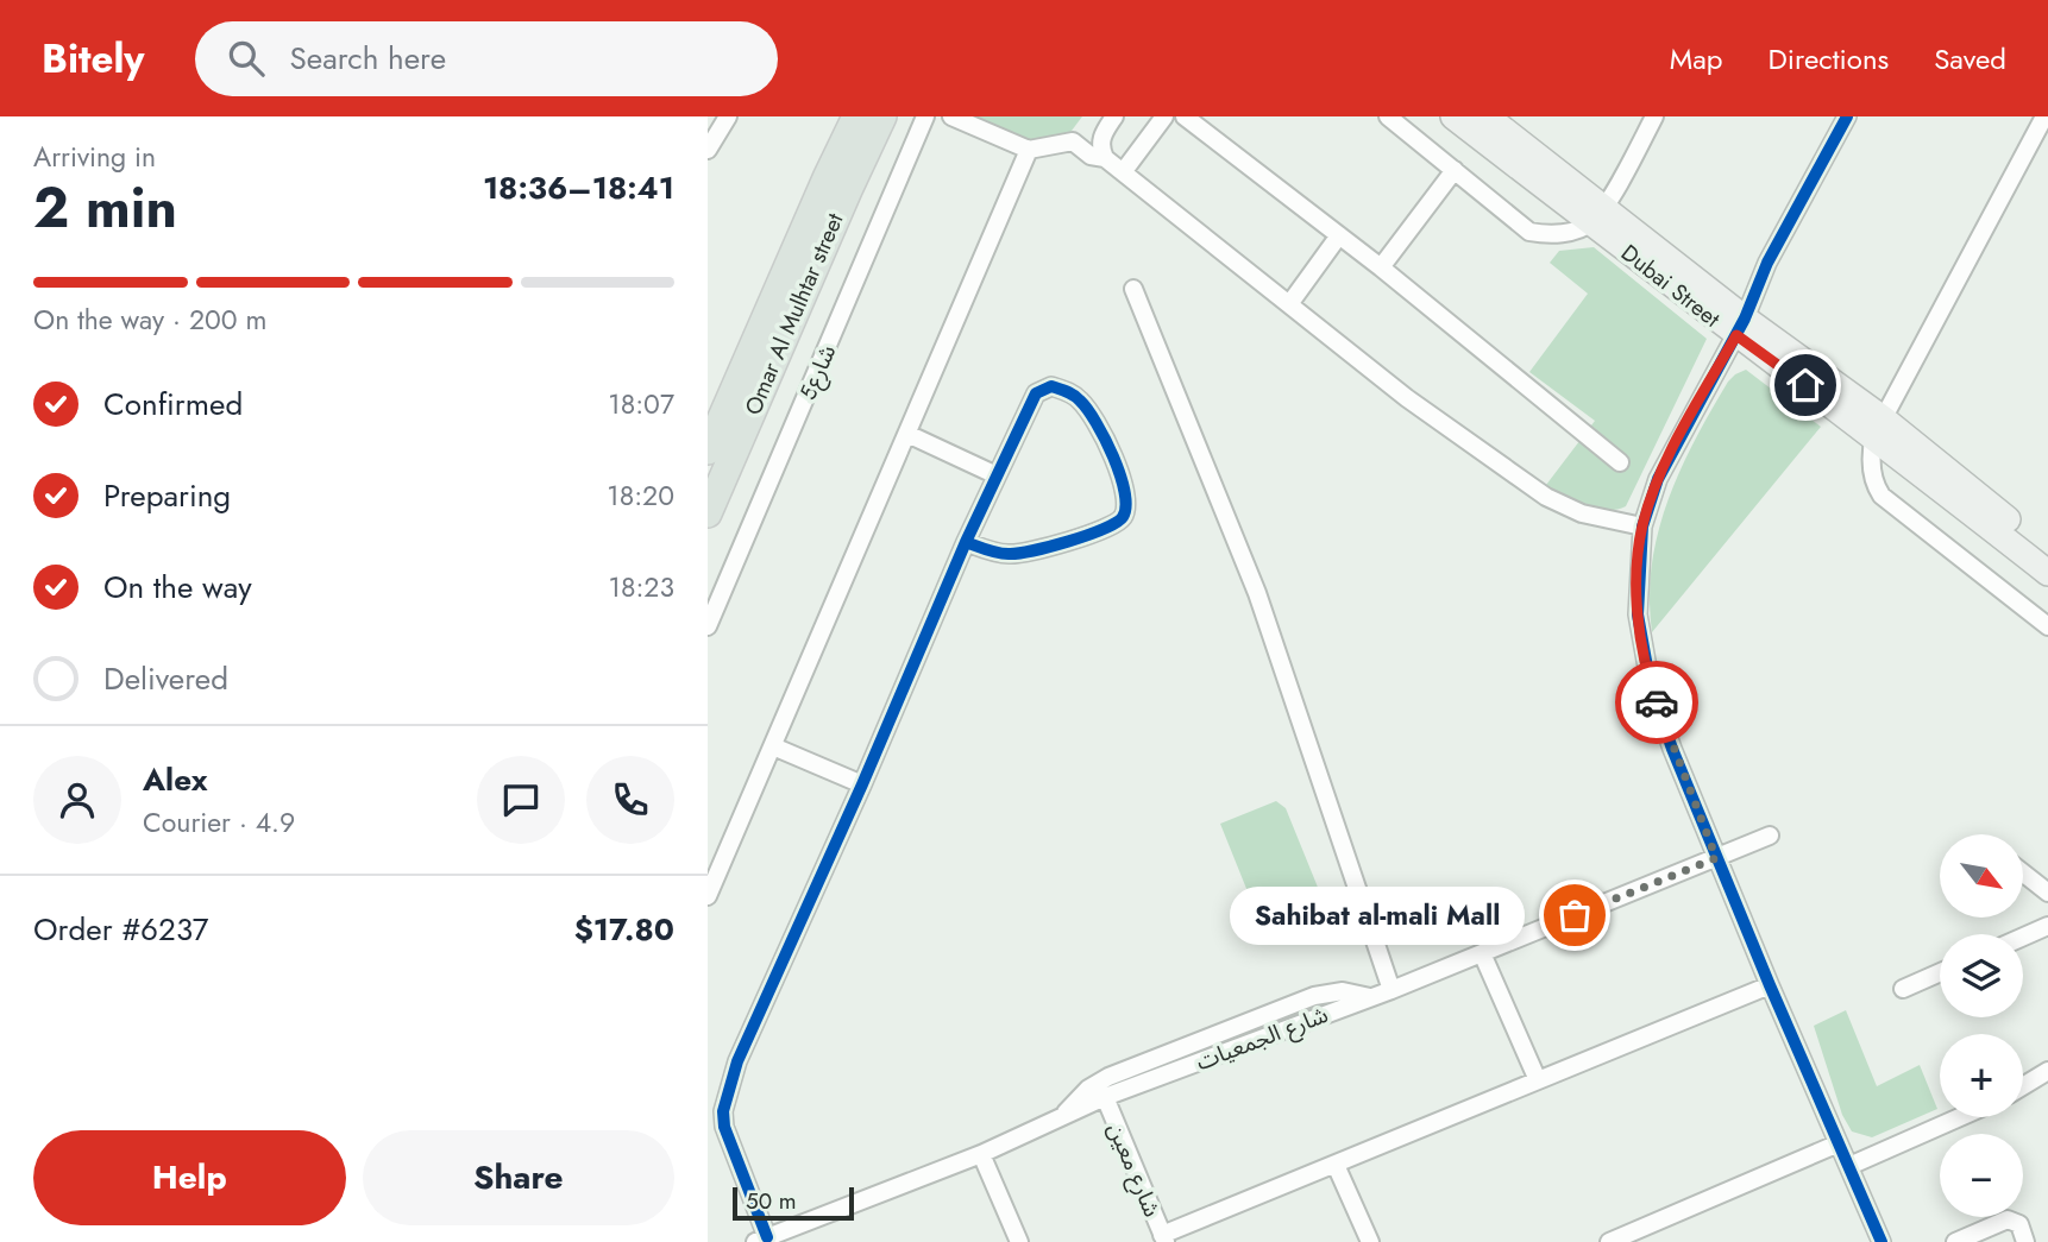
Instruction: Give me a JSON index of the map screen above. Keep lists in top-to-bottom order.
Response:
{
  "streets": {
    "main road": ["Omar Al Mulhtar street"],
    "street": [
      "Dubai Street",
      "شارع5",
      "شارع الجمعيات",
      "شارع معين"
    ]
  },
  "crossings": [
    ["شارع الجمعيات", "شارع معين"]
  ],
  "places": ["Sahibat al-mali Mall"],
  "scale_bar": "50 m",
  "north": "bottom right",
  "page": {
    "header": "Bitely",
    "search": "Search here",
    "nav": ["Map", "Directions", "Saved"],
    "heading": ["2 min", "Arriving in", "18:36–18:41"],
    "panel": [
      "Alex",
      "Courier · 4.9",
      "Order #6237",
      "$17.80"
    ],
    "bar": "On the way · 200 m",
    "list": [
      ["Confirmed", "18:07"],
      ["Preparing", "18:20"],
      ["On the way", "18:23"],
      "Delivered"
    ],
    "map_buttons": ["+", "−"],
    "bubble": "Sahibat al-mali Mall",
    "buttons": ["Help", "Share"],
    "scale": "50 m"
  }
}
